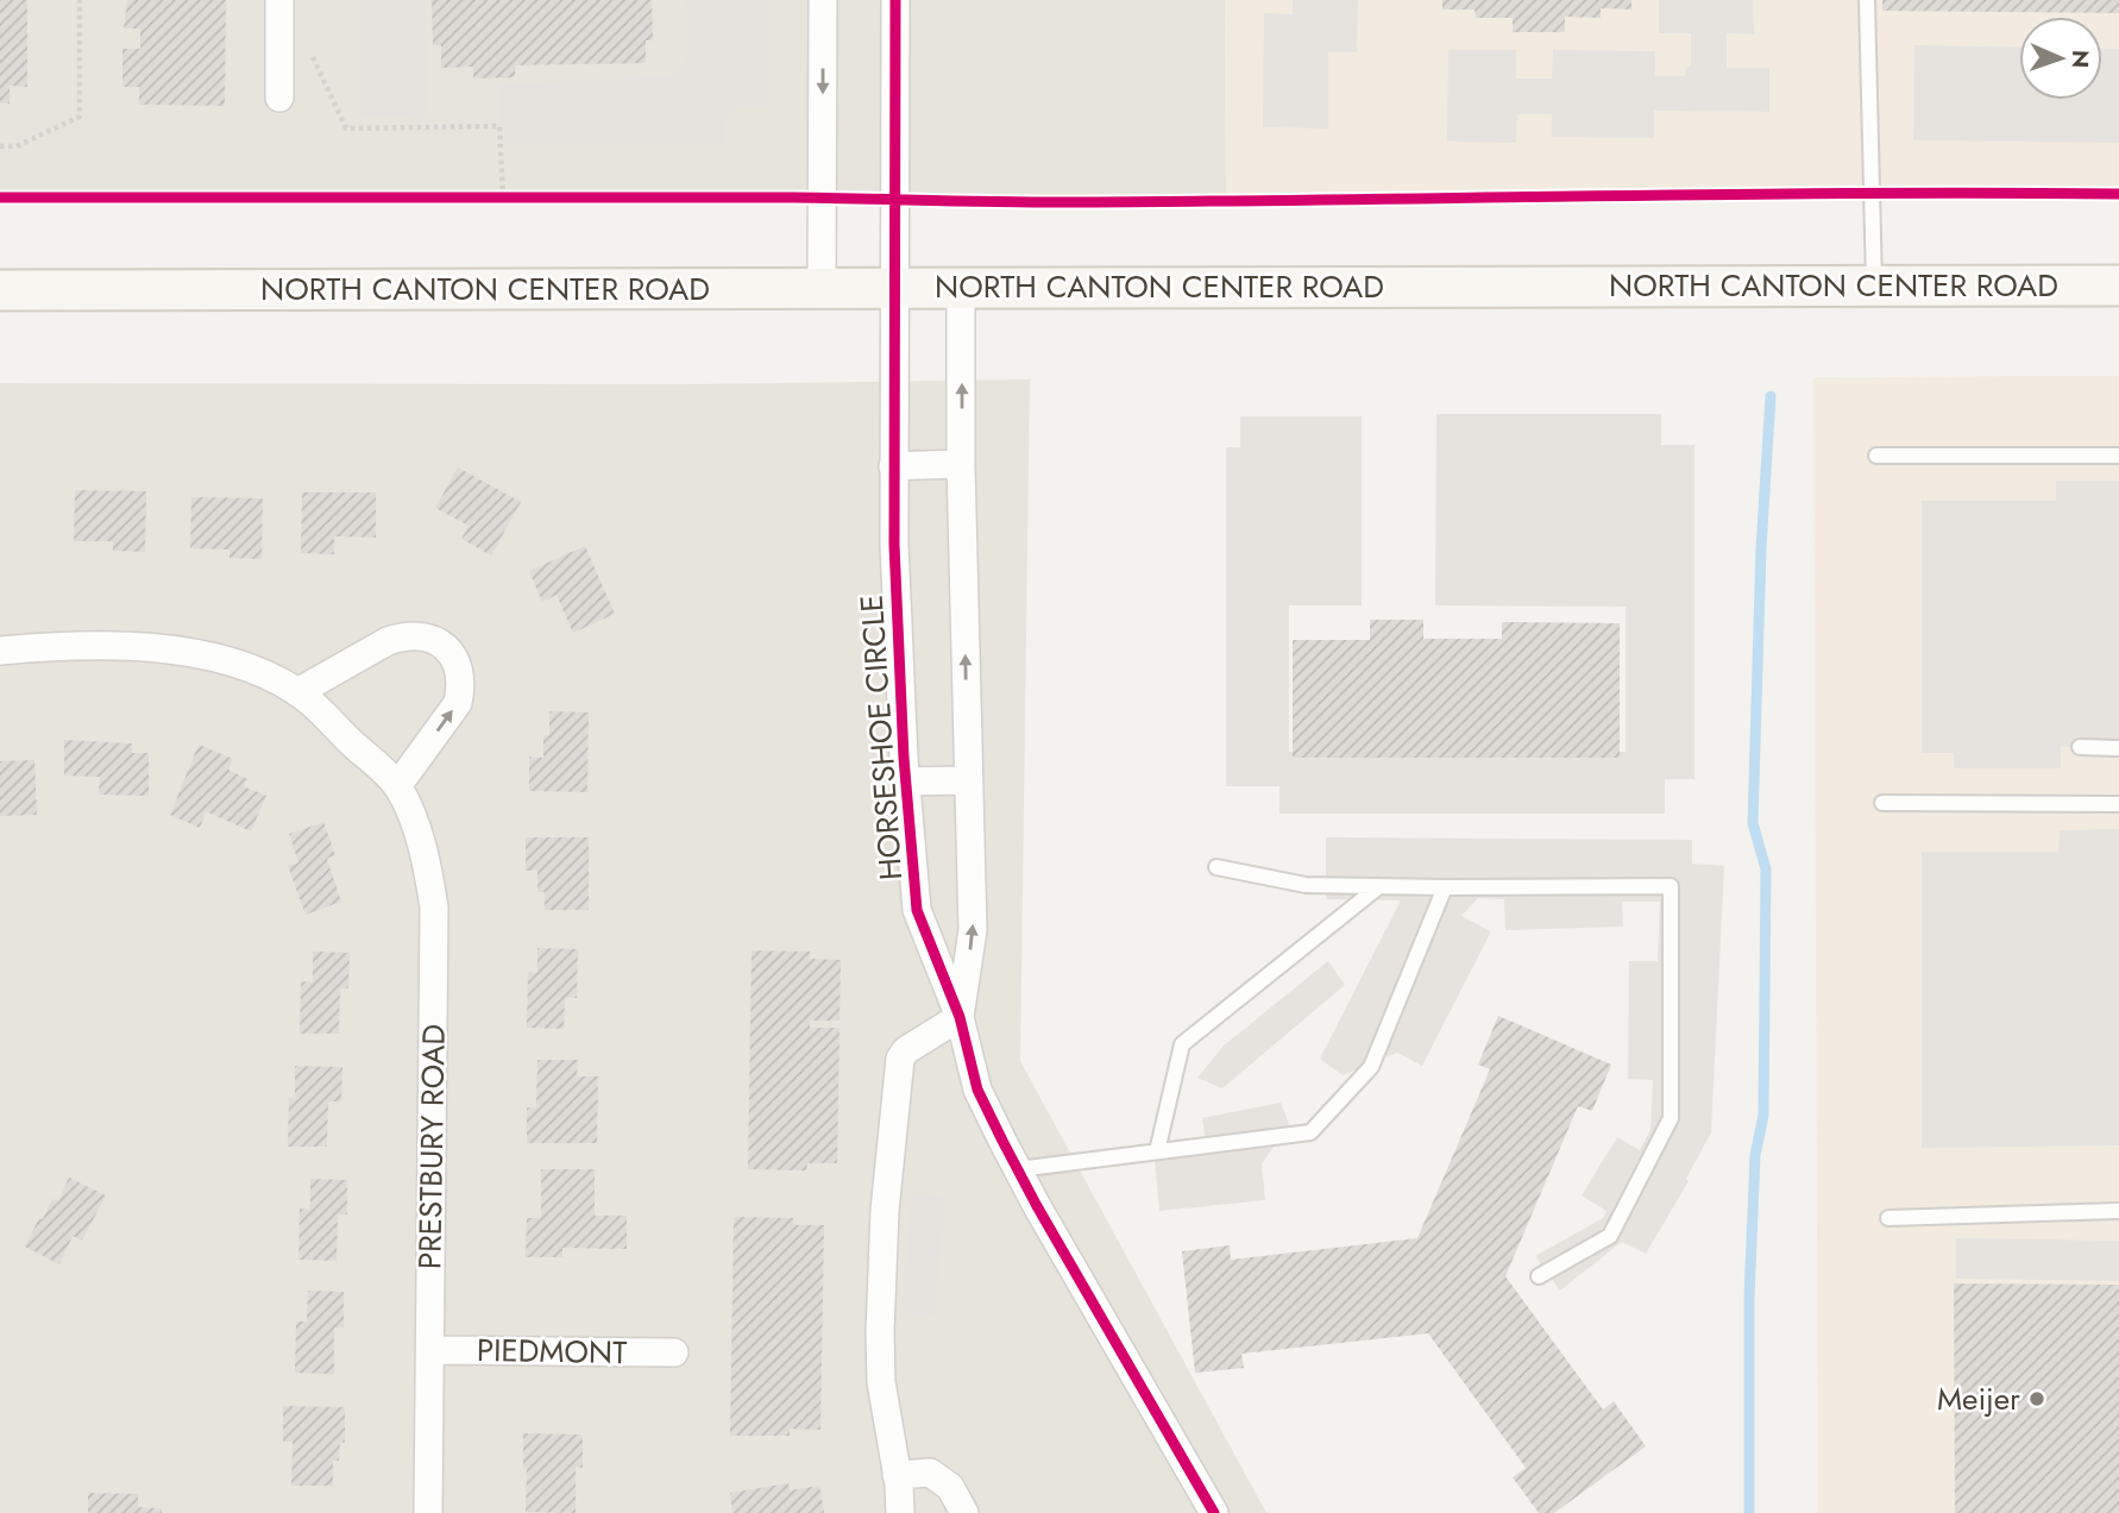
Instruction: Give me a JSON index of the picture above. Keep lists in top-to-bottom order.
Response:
{
  "streets": {
    "main road": ["NORTH CANTON CENTER ROAD"],
    "street": ["HORSESHOE CIRCLE", "PRESTBURY ROAD", "PIEDMONT"]
  },
  "crossings": [
    ["NORTH CANTON CENTER ROAD", "HORSESHOE CIRCLE"],
    ["PRESTBURY ROAD", "PIEDMONT"]
  ],
  "places": ["Meijer"],
  "north": "right"
}
